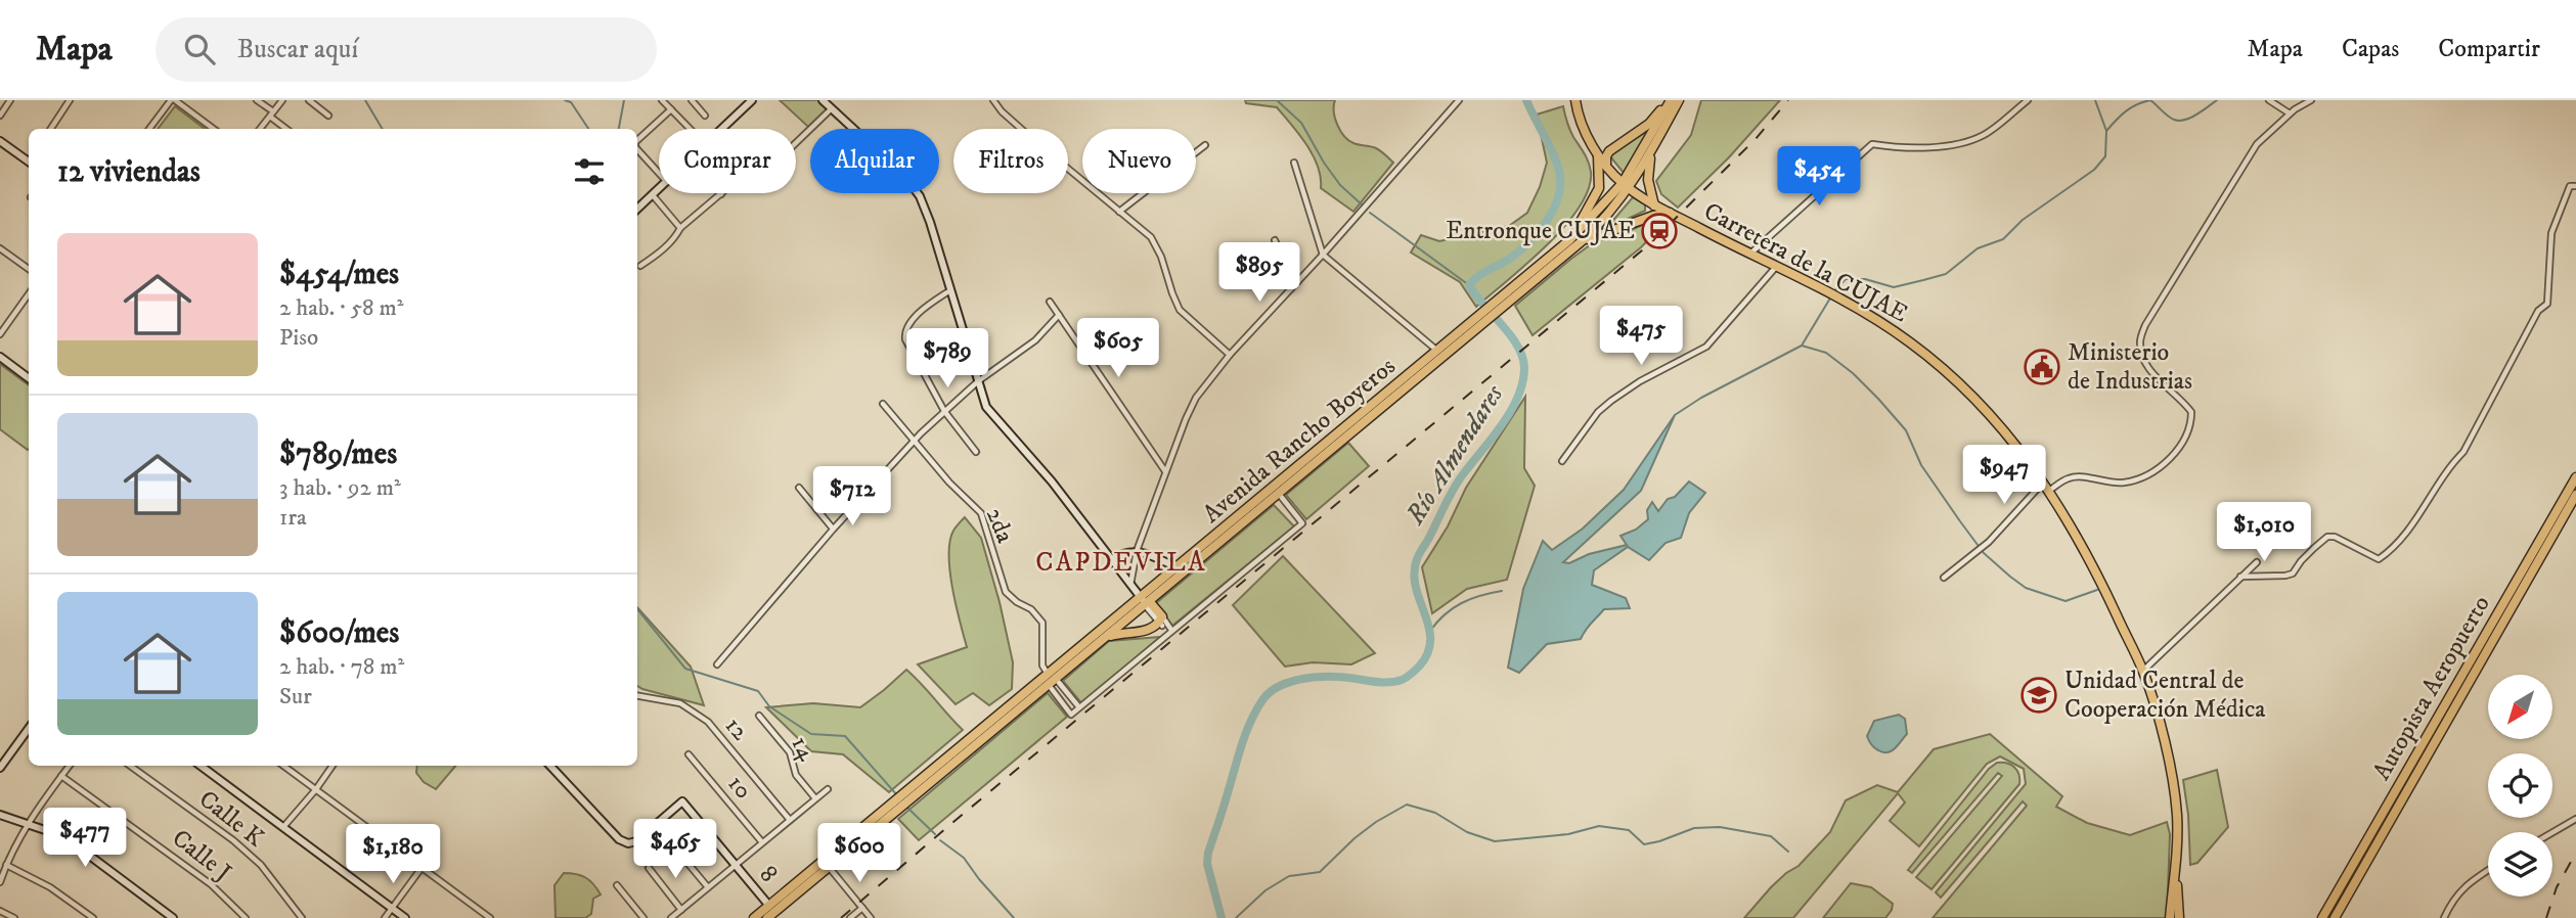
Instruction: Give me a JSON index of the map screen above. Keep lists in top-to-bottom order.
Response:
{
  "streets": {
    "highway": ["Carretera de la CUJAE", "Avenida Rancho Boyeros", "Autopista Aeropuerto"],
    "street": [
      "2da",
      "12",
      "14",
      "10",
      "Calle K",
      "Calle J",
      "8"
    ]
  },
  "crossings": [
    ["Carretera de la CUJAE", "Avenida Rancho Boyeros"],
    ["Avenida Rancho Boyeros", "2da"],
    ["Avenida Rancho Boyeros", "8"]
  ],
  "districts": ["CAPDEVILA"],
  "water": ["Río Almendares"],
  "places": {
    "station": ["Entronque CUJAE"],
    "public building": ["Ministerio de Industrias"],
    "school or university": ["Unidad Central de Cooperación Médica"]
  },
  "north": "bottom left",
  "page": {
    "header": "Mapa",
    "search": "Buscar aquí",
    "nav": ["Mapa", "Capas", "Compartir"],
    "chip": [
      "Comprar",
      "Alquilar",
      "Filtros",
      "Nuevo"
    ],
    "heading": "12 viviendas",
    "price": [
      "$454",
      "$895",
      "$475",
      "$605",
      "$789",
      "$947",
      "$712",
      "$1,010",
      "$477",
      "$465",
      "$600",
      "$1,180"
    ],
    "list": [
      {
        "name": "$454/mes",
        "note": "2 hab. · 58 m² · Piso"
      },
      {
        "name": "$789/mes",
        "note": "3 hab. · 92 m² · 1ra"
      },
      {
        "name": "$600/mes",
        "note": "2 hab. · 78 m² · Sur"
      }
    ]
  }
}
